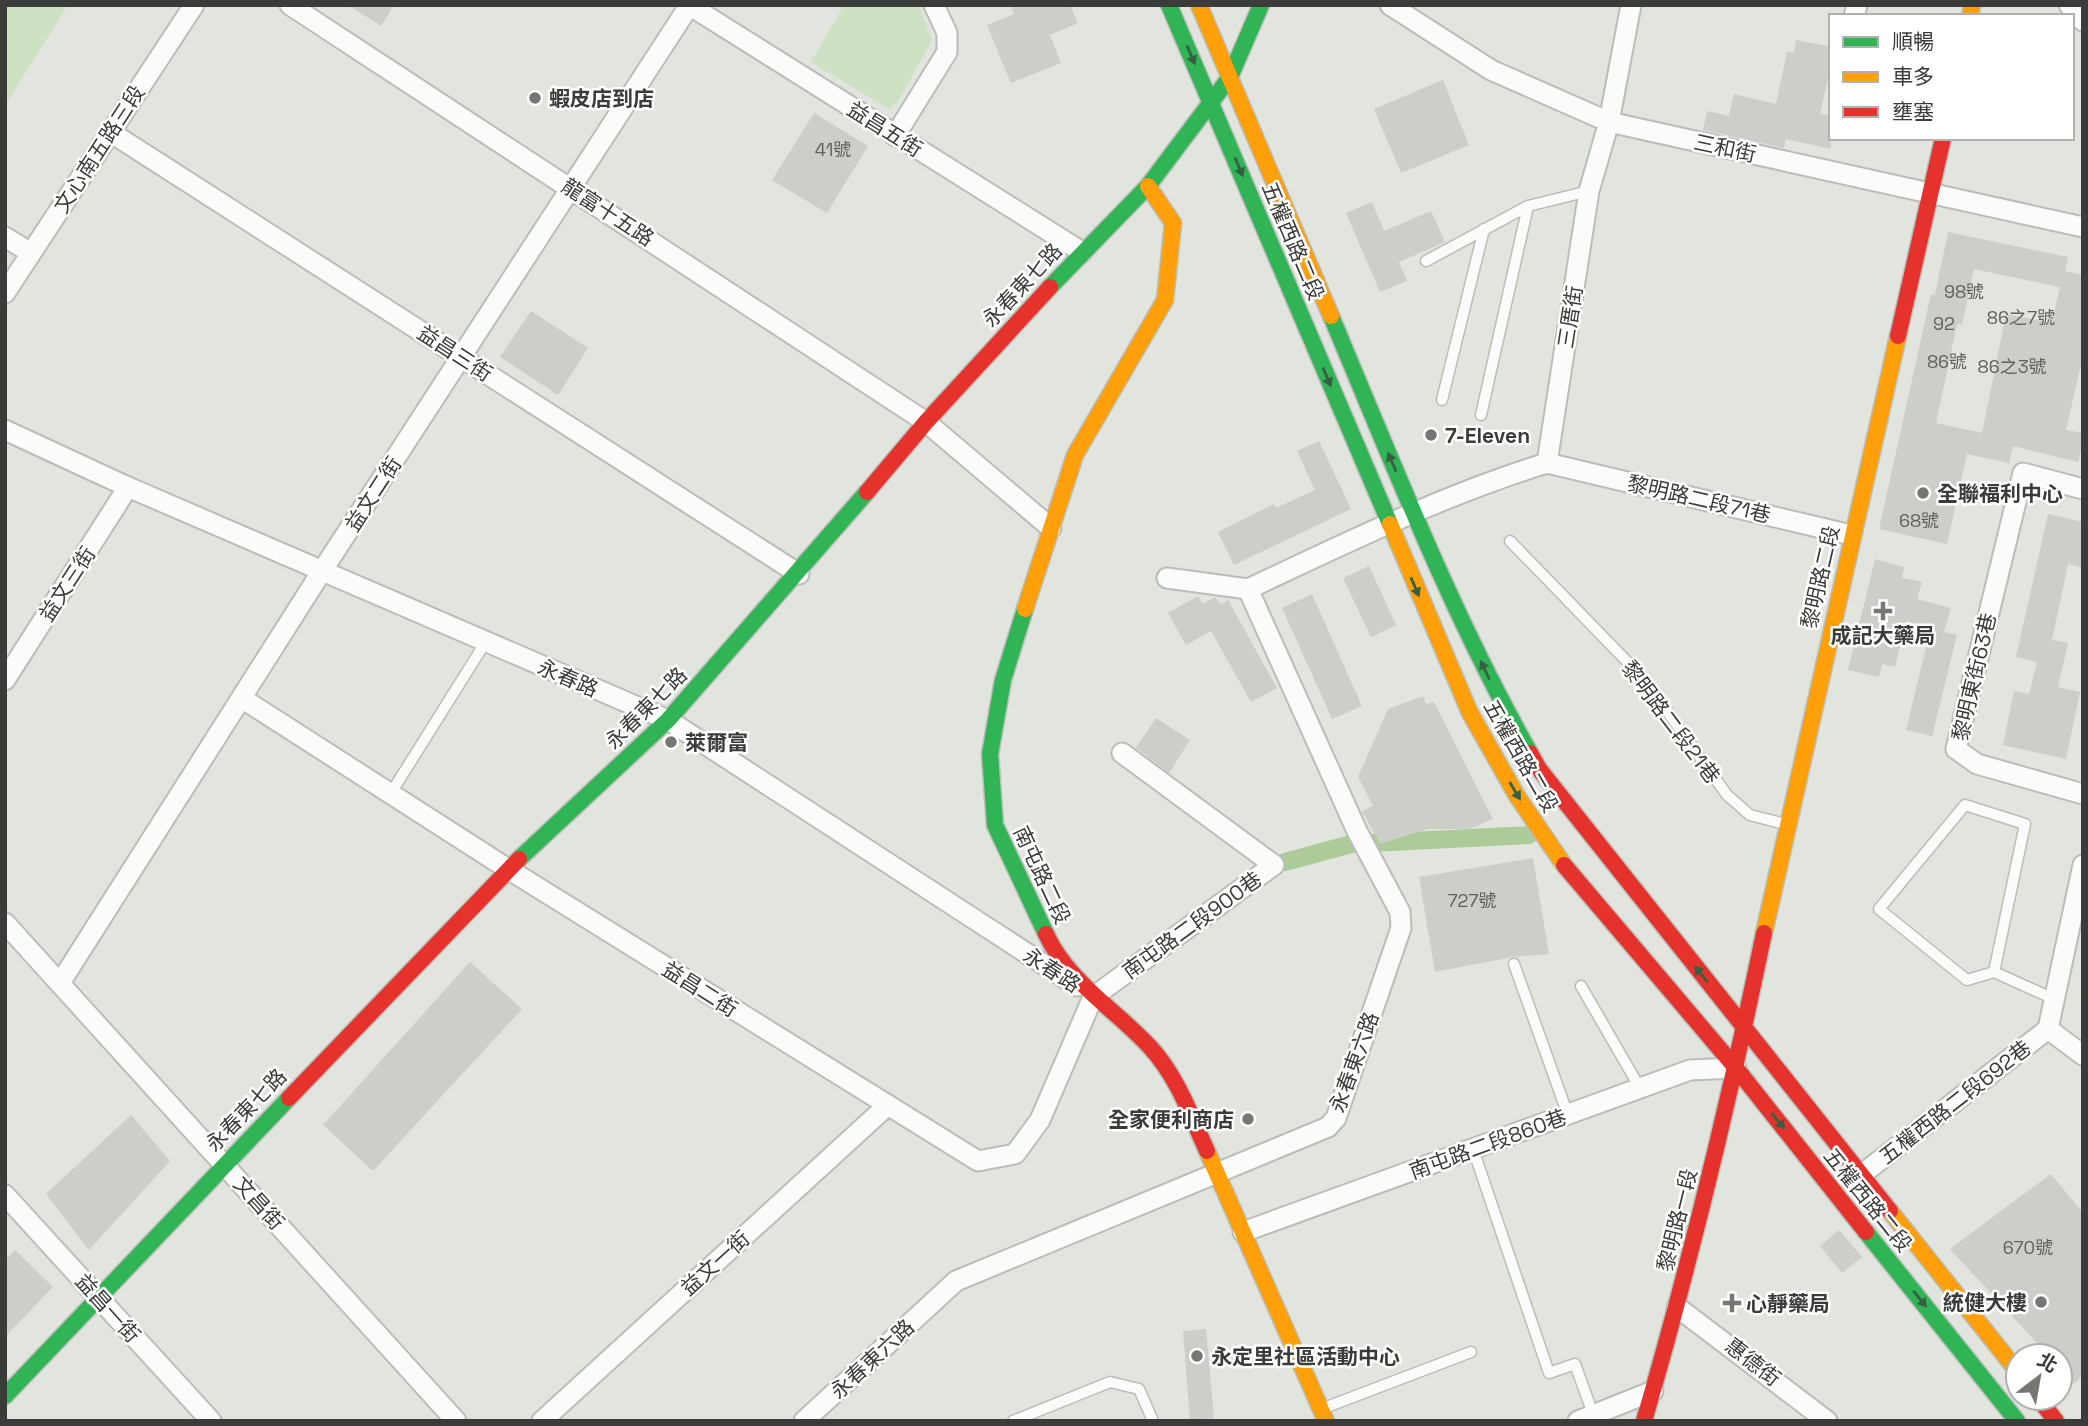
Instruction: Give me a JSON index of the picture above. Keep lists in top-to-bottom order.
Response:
{
  "streets": {
    "main road": [
      "五權西路二段",
      "永春東七路",
      "黎明路二段",
      "南屯路二段",
      "黎明路一段"
    ],
    "street": [
      "益昌五街",
      "三和街",
      "文心南五路三段",
      "龍富十五路",
      "三厝街",
      "益昌三街",
      "益文二街",
      "黎明路二段71巷",
      "益文三街",
      "黎明東街63巷",
      "永春路",
      "南屯路二段900巷",
      "益昌二街",
      "永春東六路",
      "五權西路二段692巷",
      "南屯路二段860巷",
      "文昌街",
      "益文一街",
      "益昌一街",
      "惠德街"
    ],
    "lane": ["黎明路二段21巷"]
  },
  "crossings": [
    ["益昌五街", "永春東七路"],
    ["益昌五街", "益文二街"],
    ["三和街", "三厝街"],
    ["三和街", "黎明路二段"],
    ["文心南五路三段", "益昌三街"],
    ["龍富十五路", "永春東七路"],
    ["龍富十五路", "益文二街"],
    ["龍富十五路", "南屯路二段"],
    ["五權西路二段", "永春東七路"],
    ["五權西路二段", "黎明路二段"],
    ["五權西路二段", "五權西路二段692巷"],
    ["五權西路二段", "南屯路二段860巷"],
    ["五權西路二段", "黎明路一段"],
    ["永春東七路", "益昌三街"],
    ["永春東七路", "永春路"],
    ["永春東七路", "南屯路二段"],
    ["永春東七路", "益昌二街"],
    ["永春東七路", "文昌街"],
    ["永春東七路", "益昌一街"],
    ["三厝街", "黎明路二段71巷"],
    ["益昌三街", "益文二街"],
    ["益文二街", "永春路"],
    ["益文二街", "益昌二街"],
    ["益文二街", "文昌街"],
    ["黎明路二段71巷", "黎明路二段"],
    ["黎明路二段", "黎明路二段21巷"],
    ["黎明路二段", "黎明路一段"],
    ["益文三街", "永春路"],
    ["永春路", "南屯路二段"],
    ["永春路", "南屯路二段900巷"],
    ["永春路", "益昌二街"],
    ["南屯路二段", "南屯路二段900巷"],
    ["南屯路二段", "益昌二街"],
    ["南屯路二段", "永春東六路"],
    ["南屯路二段", "南屯路二段860巷"],
    ["南屯路二段900巷", "益昌二街"],
    ["益昌二街", "益文一街"],
    ["南屯路二段860巷", "黎明路一段"],
    ["黎明路一段", "惠德街"]
  ],
  "places": {
    "other": [
      "蝦皮店到店",
      "7-Eleven",
      "全聯福利中心",
      "萊爾富",
      "全家便利商店",
      "統健大樓",
      "永定里社區活動中心"
    ],
    "health": ["成記大藥局", "心靜藥局"]
  },
  "house_numbers": [
    "41號",
    "98號",
    "86之7號",
    "92",
    "86號",
    "86之3號",
    "68號",
    "727號",
    "670號"
  ],
  "legend": ["順暢", "車多", "壅塞"],
  "north": "top right"
}
